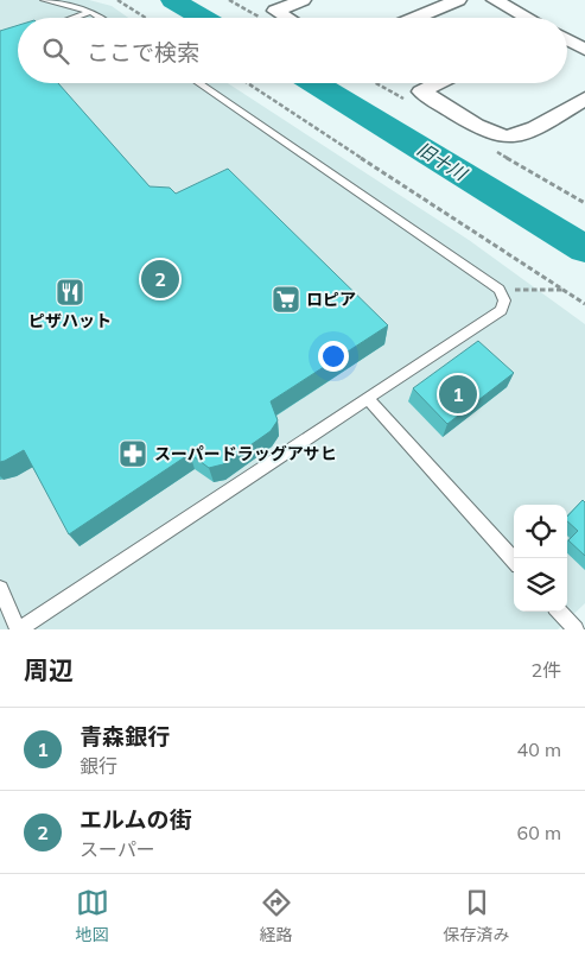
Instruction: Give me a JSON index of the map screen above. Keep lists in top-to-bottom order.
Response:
{
  "water": ["旧十川"],
  "places": {
    "restaurant": ["ピザハット"],
    "supermarket": ["ロピア"],
    "pharmacy": ["スーパードラッグアサヒ"]
  },
  "page": {
    "search": "ここで検索",
    "pins": ["2", "1"],
    "heading": ["周辺", "2件"],
    "list": [
      {
        "mark": "1",
        "name": "青森銀行",
        "note": "銀行",
        "value": "40 m"
      },
      {
        "mark": "2",
        "name": "エルムの街",
        "note": "スーパー",
        "value": "60 m"
      }
    ],
    "nav": ["地図", "経路", "保存済み"]
  }
}
